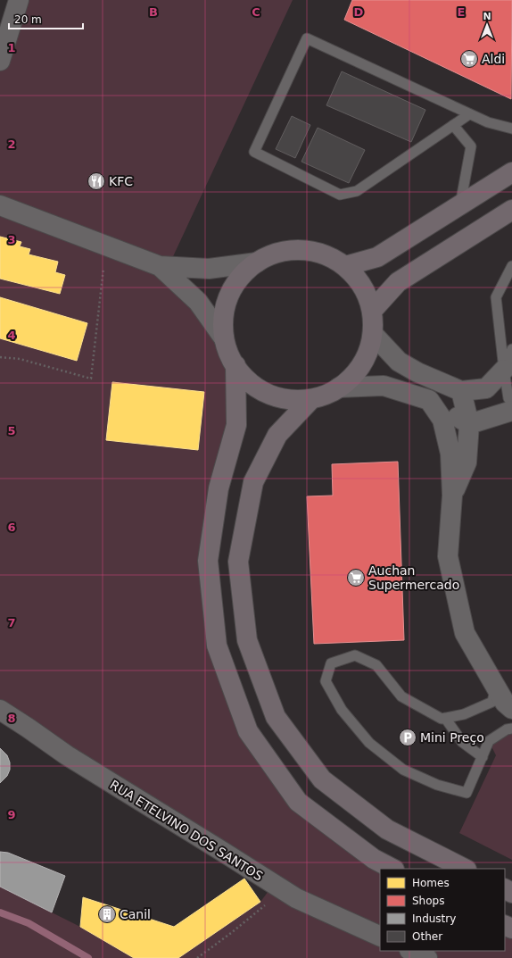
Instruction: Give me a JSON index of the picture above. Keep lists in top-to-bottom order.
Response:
{
  "streets": {
    "street": ["RUA ETELVINO DOS SANTOS"]
  },
  "places": {
    "supermarket": ["Aldi", "Auchan Supermercado"],
    "restaurant": ["KFC"],
    "parking": ["Mini Preço"],
    "building": ["Canil"]
  },
  "legend": [
    "Homes",
    "Shops",
    "Industry",
    "Other"
  ],
  "scale_bar": "20 m",
  "north": "top",
  "grid": {
    "columns": [
      "B",
      "C",
      "D",
      "E"
    ],
    "rows": [
      "1",
      "2",
      "3",
      "4",
      "5",
      "6",
      "7",
      "8",
      "9"
    ]
  }
}
